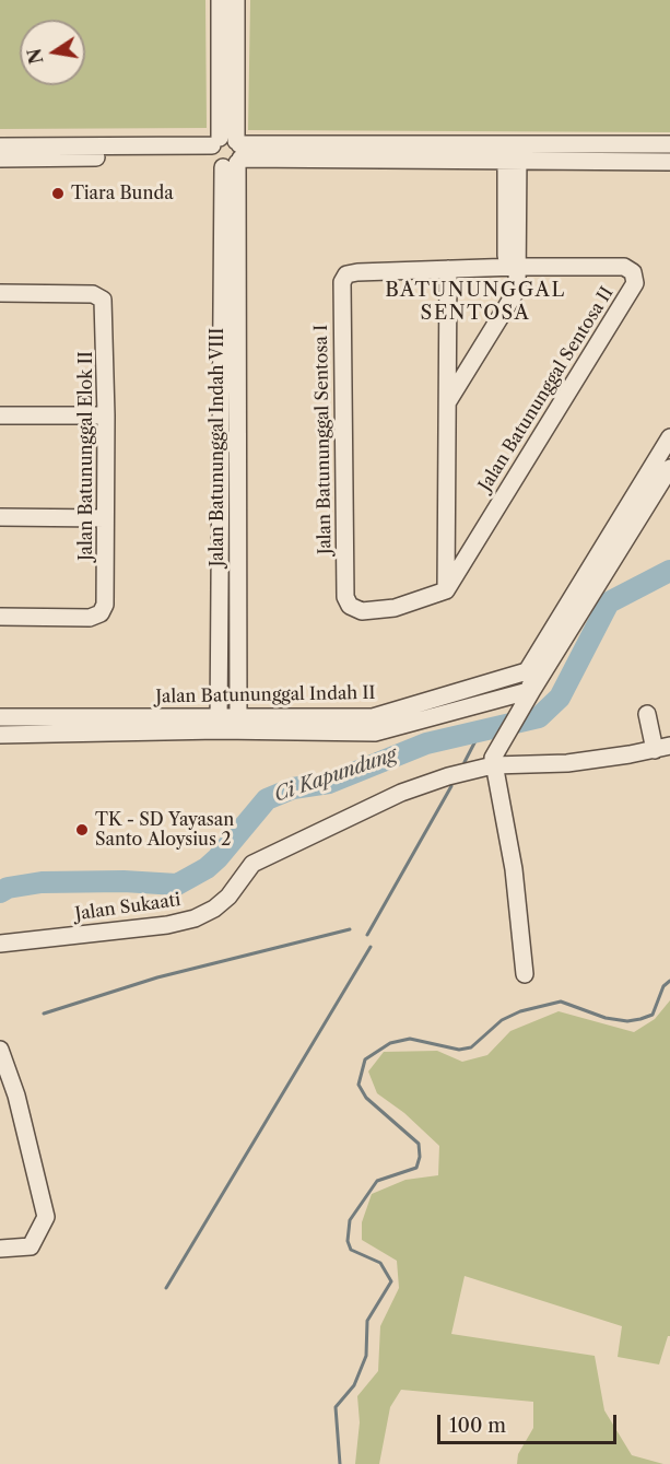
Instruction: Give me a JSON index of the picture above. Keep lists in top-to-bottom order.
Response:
{
  "streets": {
    "street": [
      "Jalan Batununggal Sentosa II",
      "Jalan Batununggal Sentosa I",
      "Jalan Batununggal Indah VIII",
      "Jalan Batununggal Elok II",
      "Jalan Batununggal Indah II",
      "Jalan Sukaati"
    ]
  },
  "crossings": [
    ["Jalan Batununggal Sentosa II", "Jalan Batununggal Sentosa I"],
    ["Jalan Batununggal Indah VIII", "Jalan Batununggal Indah II"]
  ],
  "districts": ["BATUNUNGGAL SENTOSA"],
  "water": ["Ci Kapundung"],
  "places": ["Tiara Bunda", "TK - SD Yayasan Santo Aloysius 2"],
  "scale_bar": "100 m",
  "north": "left"
}
